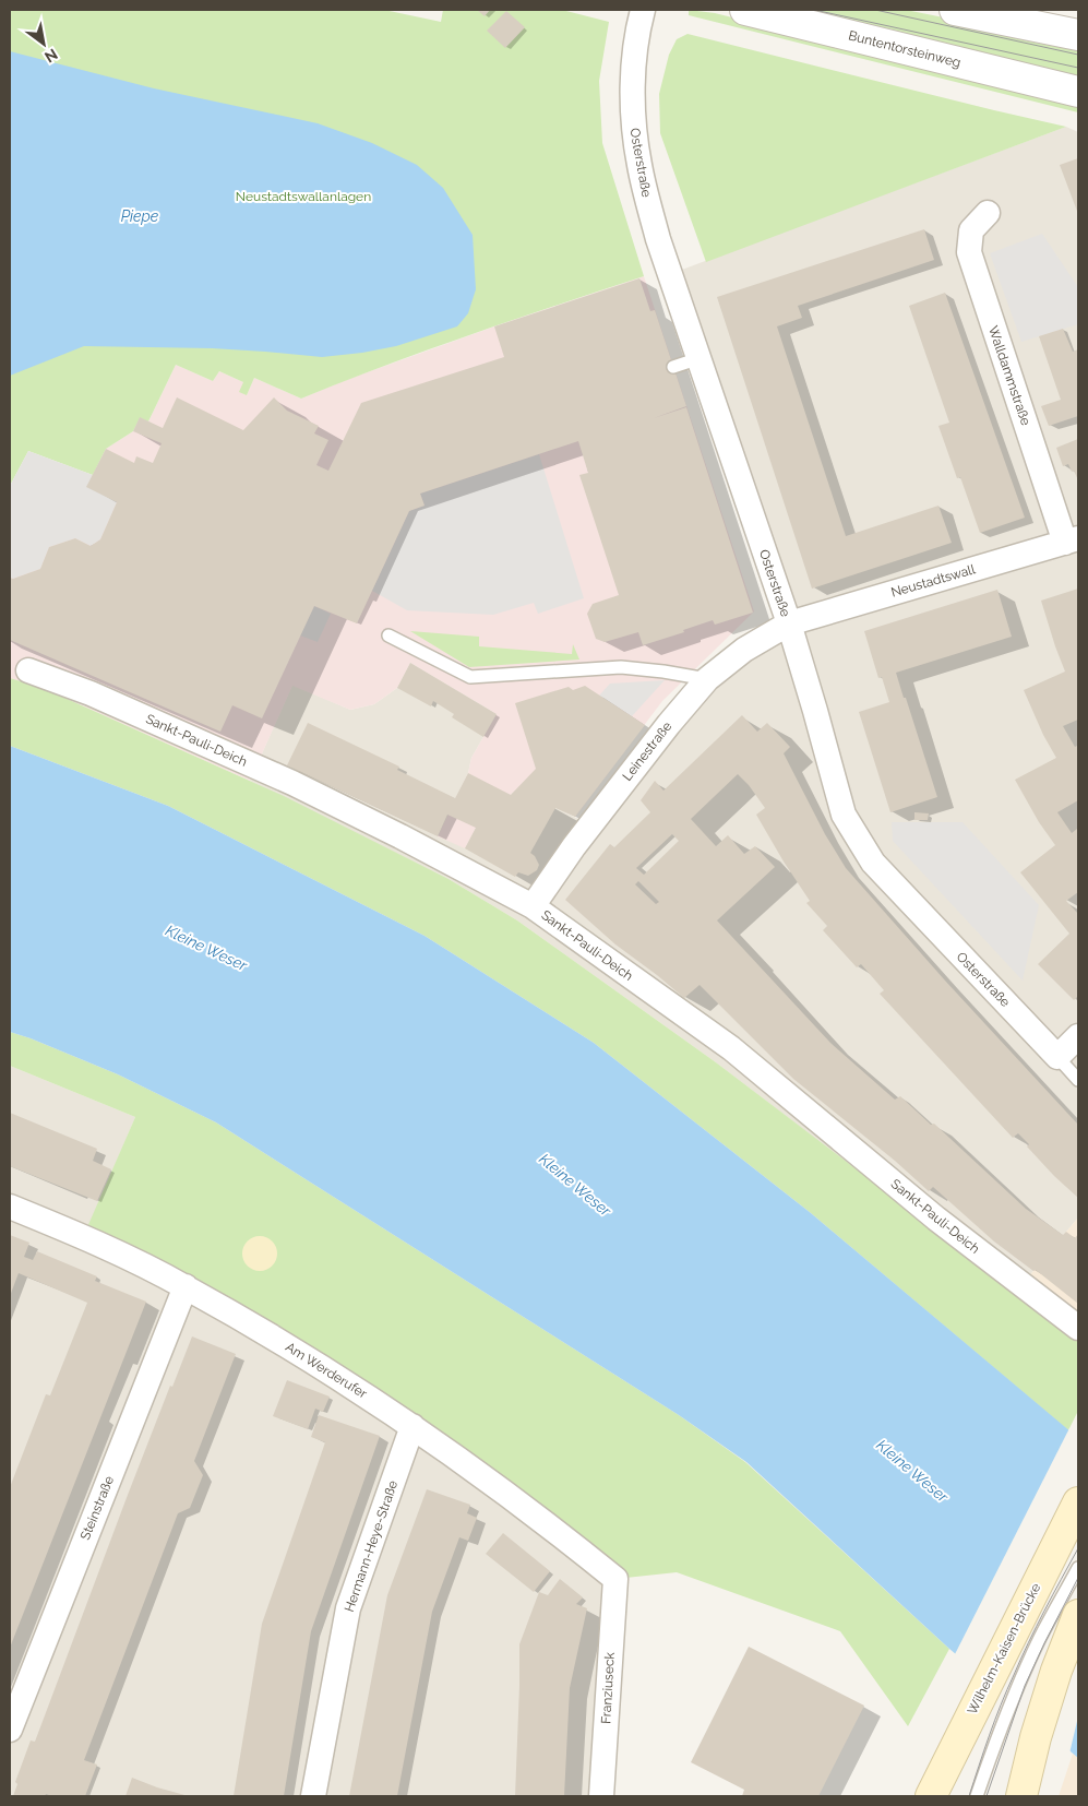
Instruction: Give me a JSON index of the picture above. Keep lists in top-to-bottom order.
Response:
{
  "streets": {
    "main road": ["Wilhelm-Kaisen-Brücke"],
    "street": [
      "Buntentorsteinweg",
      "Osterstraße",
      "Walldammstraße",
      "Neustadtswall",
      "Sankt-Pauli-Deich",
      "Leinestraße",
      "Am Werderufer",
      "Steinstraße",
      "Hermann-Heye-Straße",
      "Franziuseck"
    ]
  },
  "crossings": [
    ["Osterstraße", "Neustadtswall"],
    ["Osterstraße", "Leinestraße"],
    ["Walldammstraße", "Neustadtswall"],
    ["Neustadtswall", "Leinestraße"],
    ["Sankt-Pauli-Deich", "Leinestraße"],
    ["Am Werderufer", "Steinstraße"],
    ["Am Werderufer", "Hermann-Heye-Straße"],
    ["Am Werderufer", "Franziuseck"]
  ],
  "water": ["Piepe", "Kleine Weser"],
  "parks": ["Neustadtswallanlagen"],
  "north": "bottom right"
}
